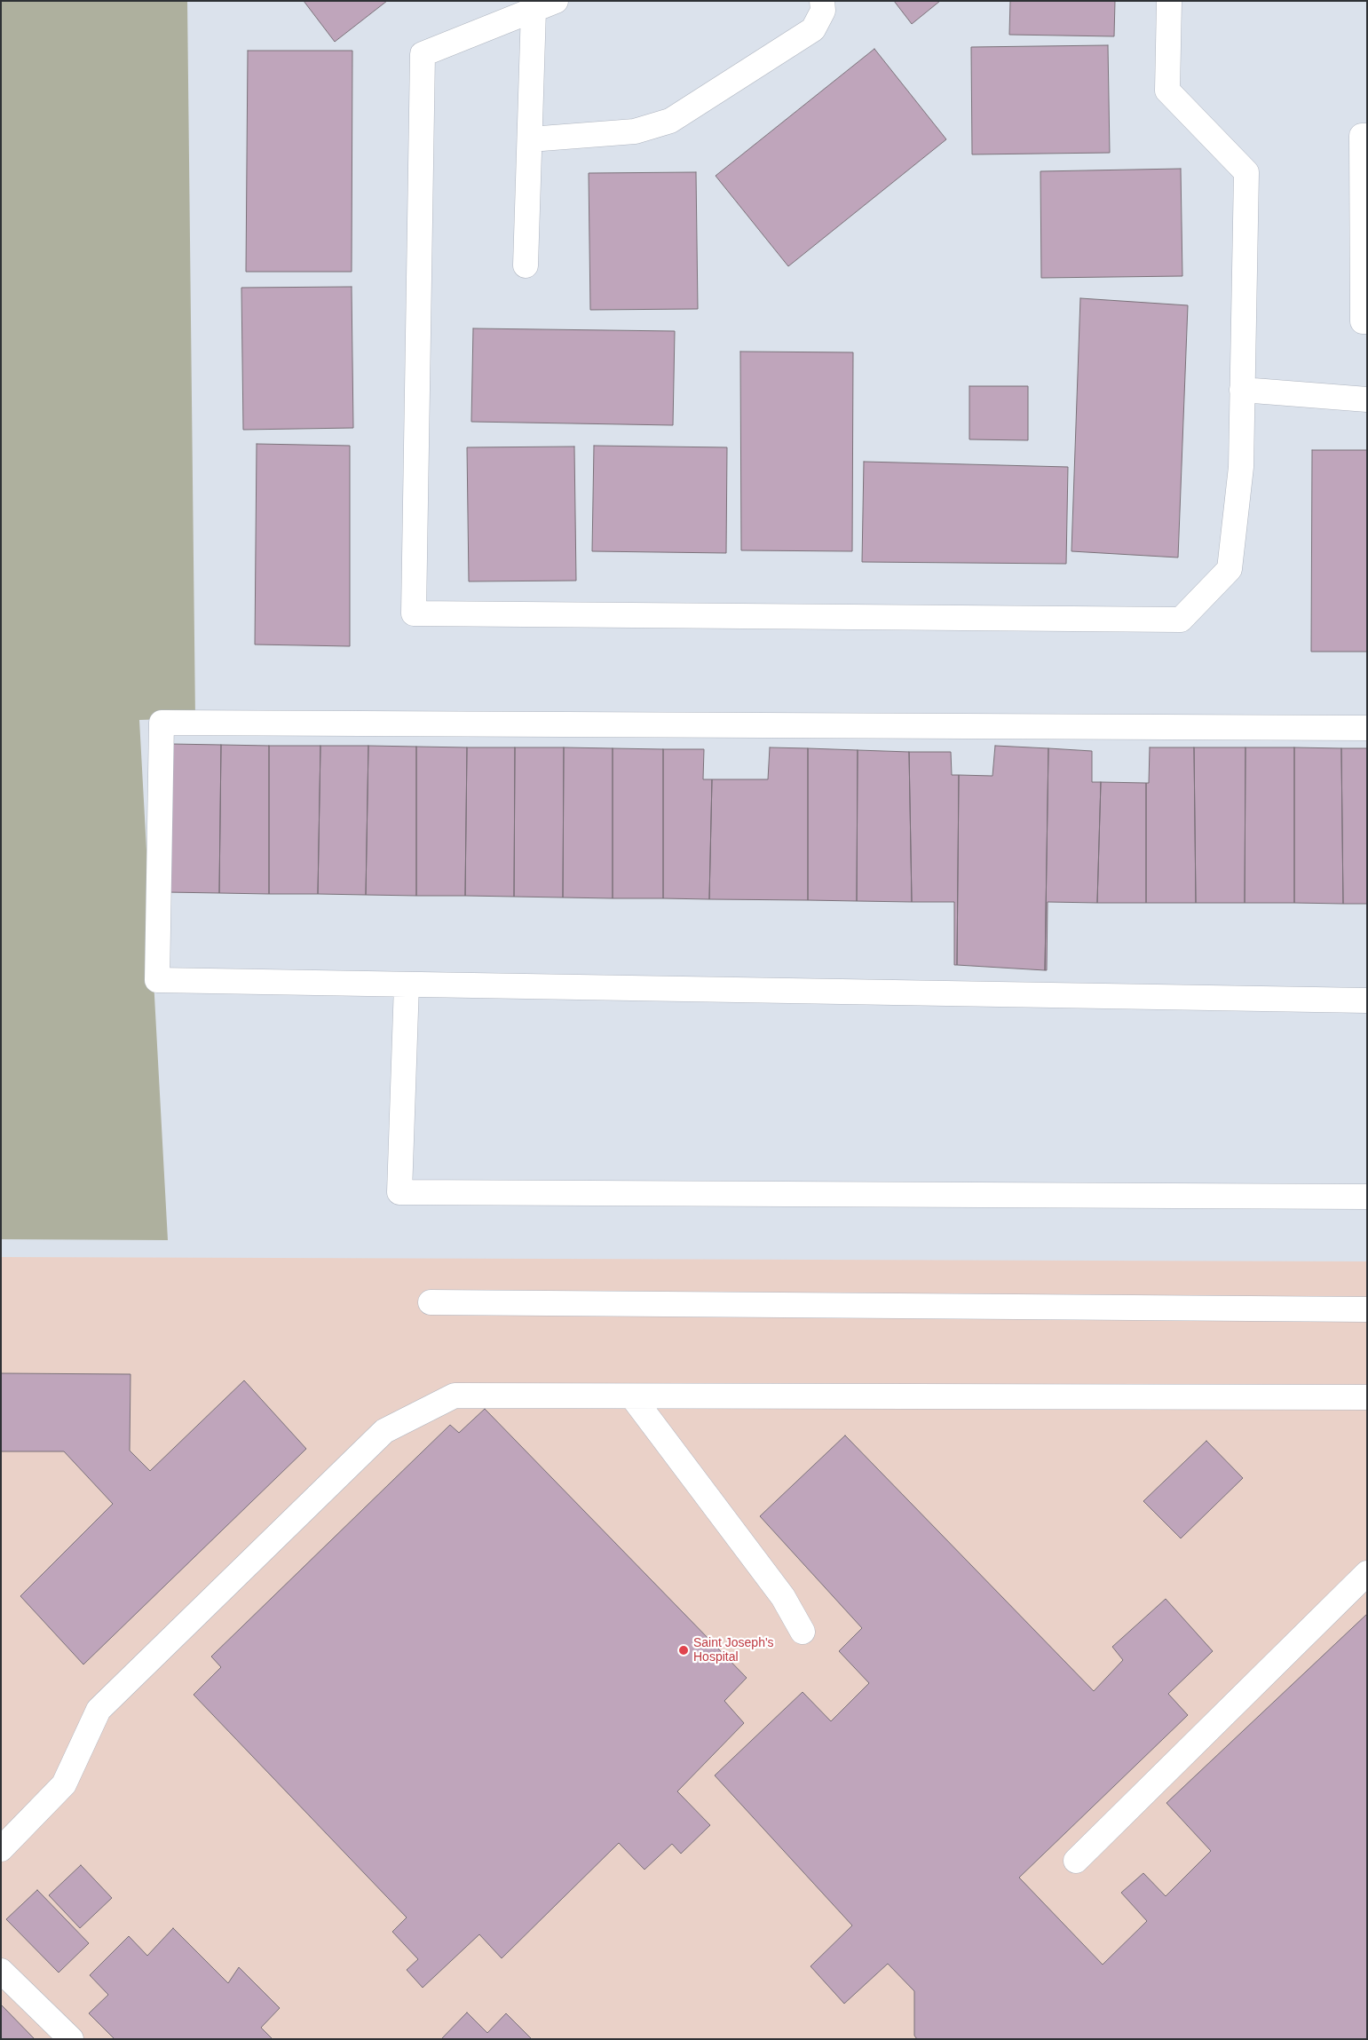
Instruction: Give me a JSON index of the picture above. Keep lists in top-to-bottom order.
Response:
{
  "places": ["Saint Joseph's Hospital"]
}
